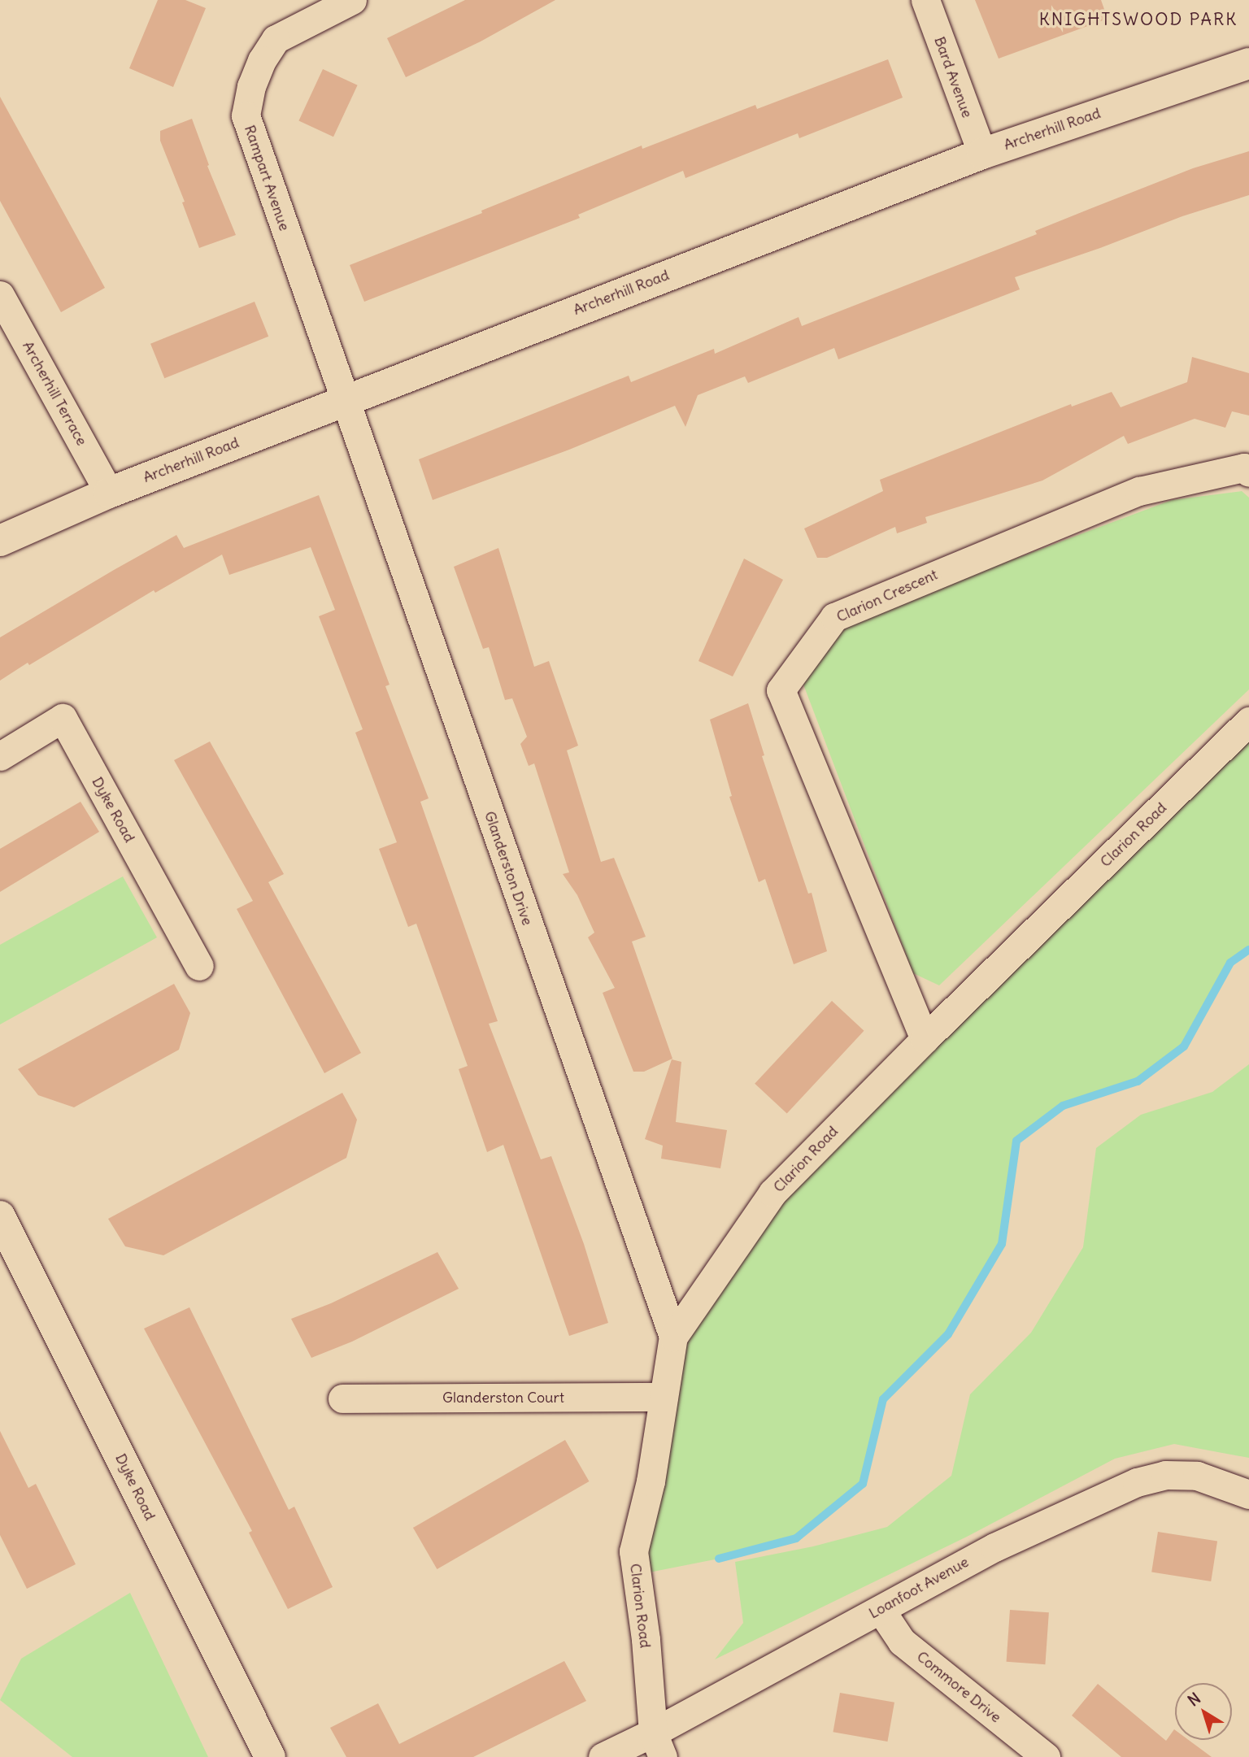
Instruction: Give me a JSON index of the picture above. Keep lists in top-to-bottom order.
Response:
{
  "streets": {
    "street": [
      "Bard Avenue",
      "Archerhill Road",
      "Rampart Avenue",
      "Archerhill Terrace",
      "Clarion Crescent",
      "Dyke Road",
      "Clarion Road",
      "Glanderston Drive",
      "Glanderston Court",
      "Loanfoot Avenue",
      "Commore Drive"
    ]
  },
  "crossings": [
    ["Bard Avenue", "Archerhill Road"],
    ["Archerhill Road", "Rampart Avenue"],
    ["Archerhill Road", "Archerhill Terrace"],
    ["Archerhill Road", "Glanderston Drive"],
    ["Rampart Avenue", "Glanderston Drive"],
    ["Clarion Crescent", "Clarion Road"],
    ["Clarion Road", "Glanderston Drive"],
    ["Clarion Road", "Glanderston Court"],
    ["Clarion Road", "Loanfoot Avenue"],
    ["Loanfoot Avenue", "Commore Drive"]
  ],
  "districts": ["KNIGHTSWOOD PARK"],
  "north": "top left"
}
